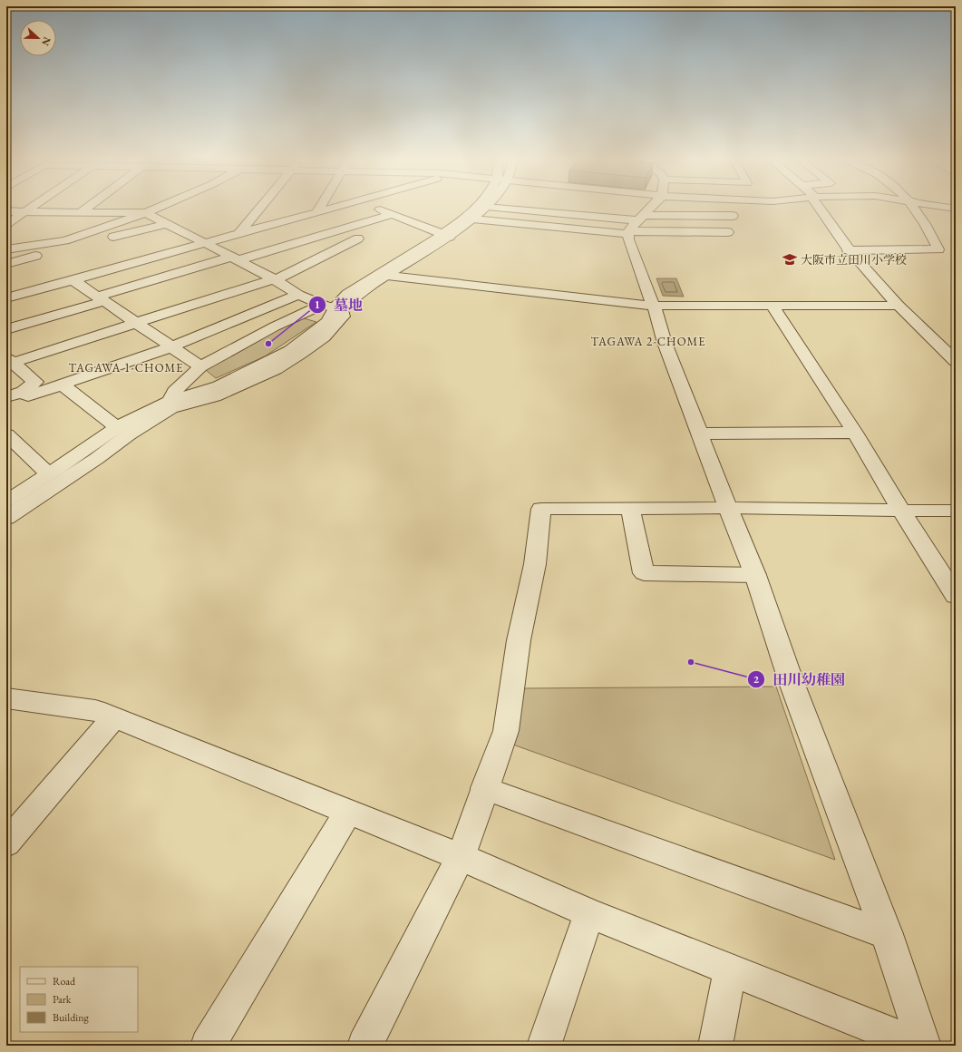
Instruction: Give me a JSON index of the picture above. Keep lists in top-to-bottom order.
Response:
{
  "districts": ["TAGAWA 2-CHOME", "TAGAWA 1-CHOME"],
  "places": {
    "school or university": ["大阪市立田川小学校"],
    "other": ["墓地", "田川幼稚園"]
  },
  "legend": ["Road", "Park", "Building"],
  "north": "right"
}
